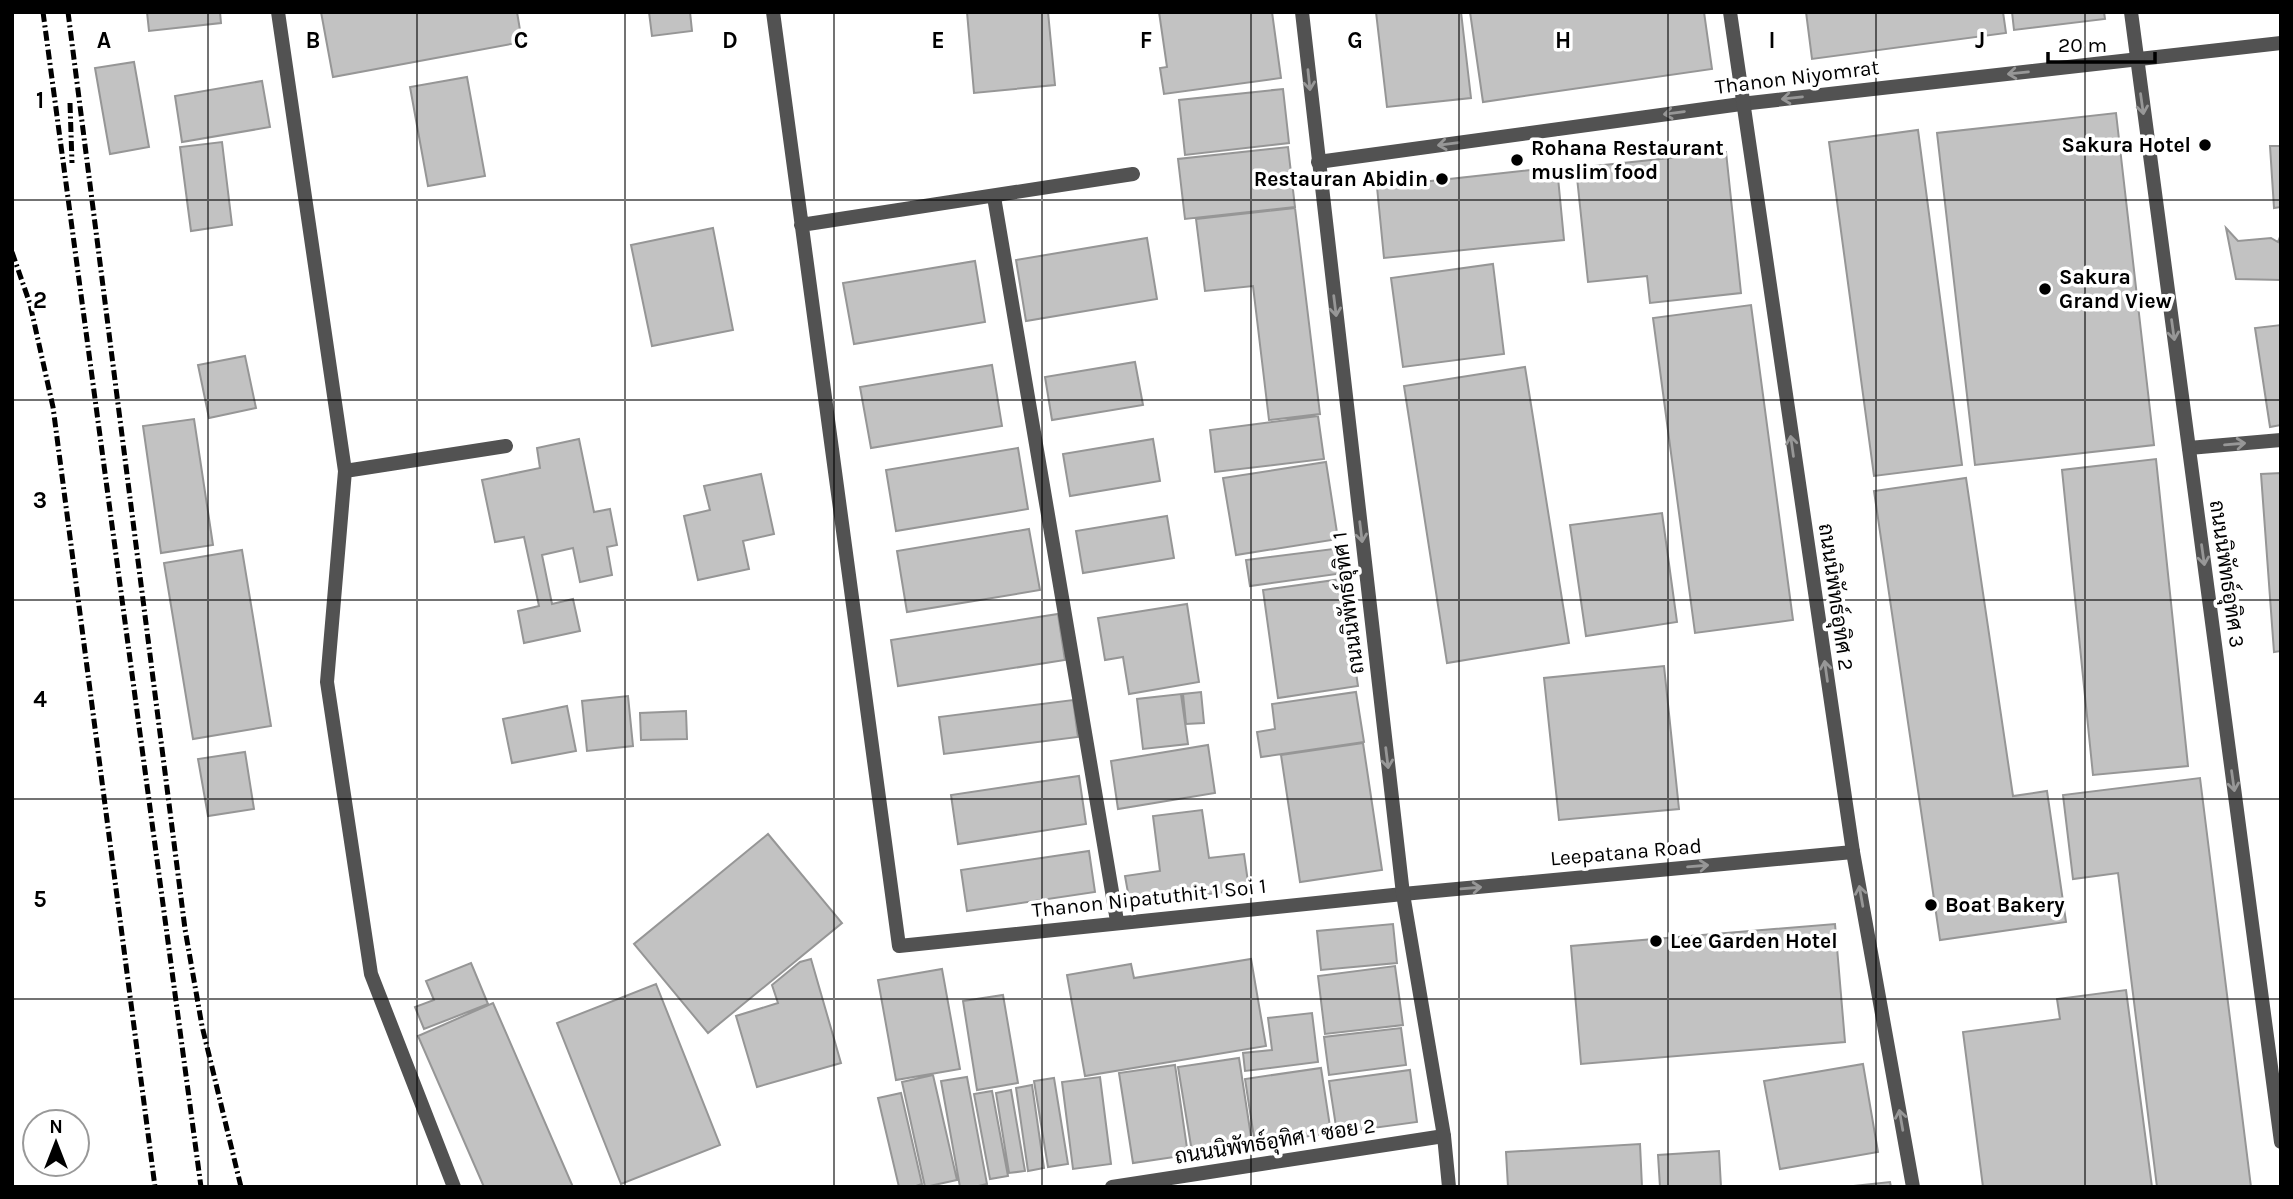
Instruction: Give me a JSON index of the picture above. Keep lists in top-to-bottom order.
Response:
{
  "streets": {
    "street": [
      "Thanon Niyomrat",
      "ถนนนิพัทธ์อุทิศ 3",
      "ถนนนิพัทธ์อุทิศ 2",
      "ถนนนิพัทธ์อุทิศ 1",
      "Leepatana Road",
      "Thanon Nipatuthit 1 Soi 1",
      "ถนนนิพัทธ์อุทิศ 1 ซอย 2"
    ]
  },
  "crossings": [
    ["Thanon Niyomrat", "ถนนนิพัทธ์อุทิศ 3"],
    ["Thanon Niyomrat", "ถนนนิพัทธ์อุทิศ 2"],
    ["Thanon Niyomrat", "ถนนนิพัทธ์อุทิศ 1"],
    ["ถนนนิพัทธ์อุทิศ 2", "Leepatana Road"],
    ["ถนนนิพัทธ์อุทิศ 1", "Leepatana Road"],
    ["ถนนนิพัทธ์อุทิศ 1", "Thanon Nipatuthit 1 Soi 1"],
    ["ถนนนิพัทธ์อุทิศ 1", "ถนนนิพัทธ์อุทิศ 1 ซอย 2"],
    ["Leepatana Road", "Thanon Nipatuthit 1 Soi 1"]
  ],
  "one_way": [
    "Thanon Niyomrat",
    "ถนนนิพัทธ์อุทิศ 3",
    "ถนนนิพัทธ์อุทิศ 2",
    "ถนนนิพัทธ์อุทิศ 1",
    "Leepatana Road"
  ],
  "places": [
    "Sakura Hotel",
    "Rohana Restaurant muslim food",
    "Restauran Abidin",
    "Sakura Grand View",
    "Boat Bakery",
    "Lee Garden Hotel"
  ],
  "scale_bar": "20 m",
  "north": "top",
  "grid": {
    "columns": [
      "A",
      "B",
      "C",
      "D",
      "E",
      "F",
      "G",
      "H",
      "I",
      "J"
    ],
    "rows": [
      "1",
      "2",
      "3",
      "4",
      "5"
    ]
  }
}
